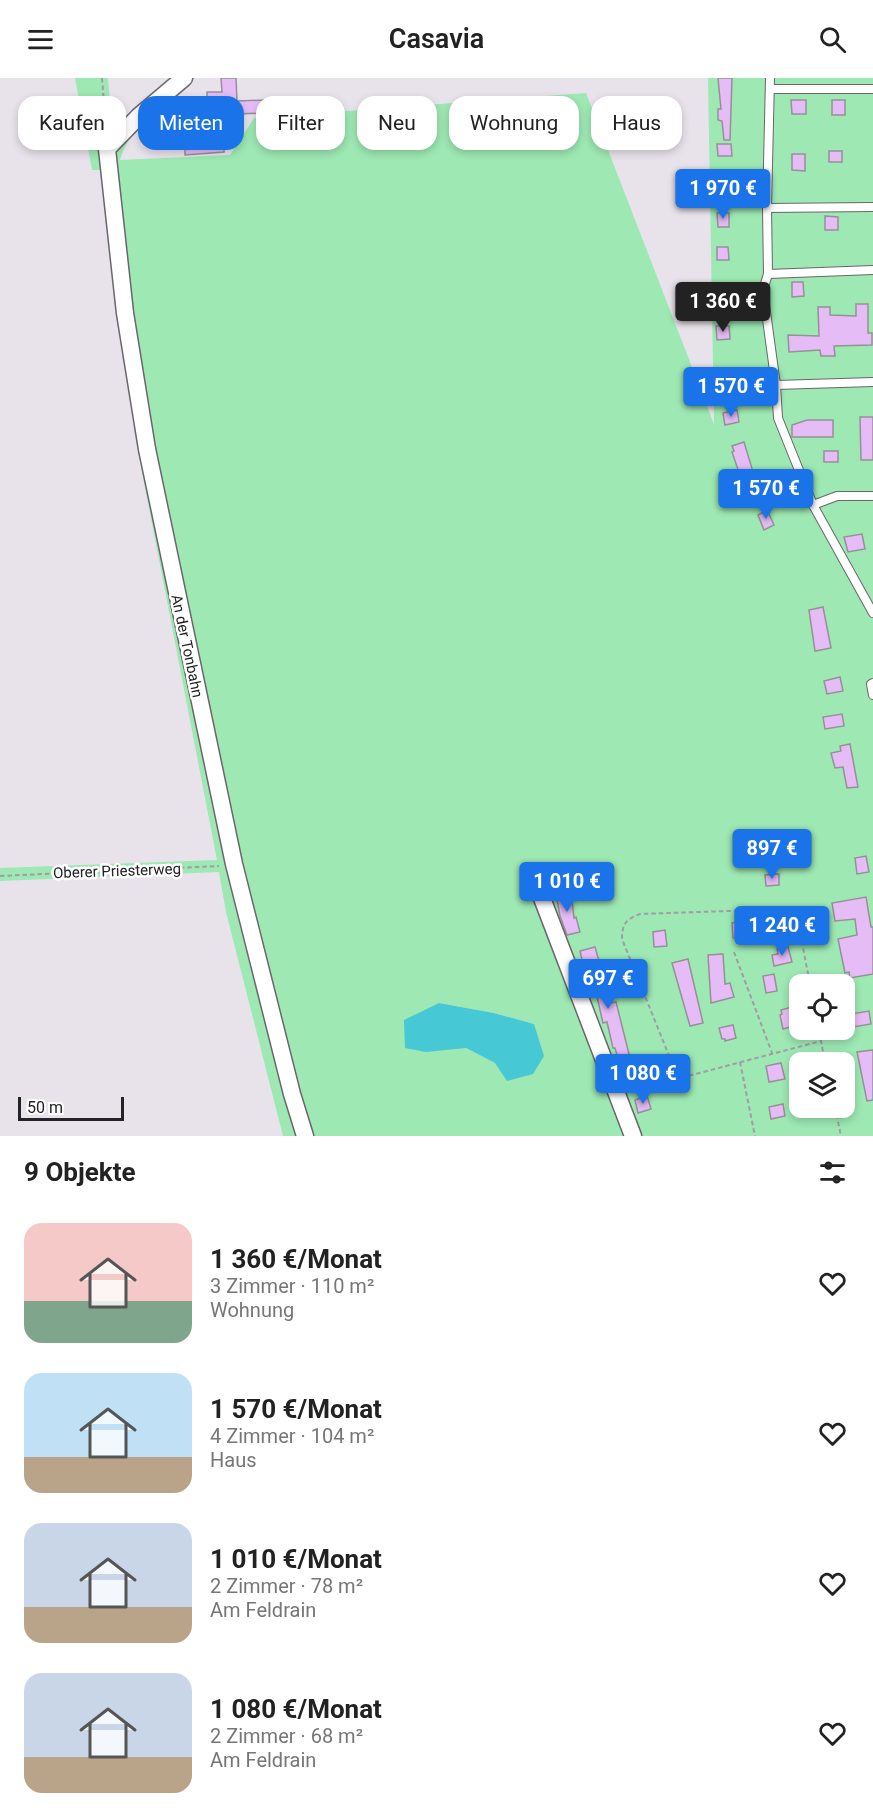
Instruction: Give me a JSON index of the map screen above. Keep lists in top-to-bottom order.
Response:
{
  "streets": {
    "street": ["An der Tonbahn"],
    "path": ["Oberer Priesterweg"]
  },
  "crossings": [
    ["An der Tonbahn", "Oberer Priesterweg"]
  ],
  "scale_bar": "50 m",
  "page": {
    "header": "Casavia",
    "chip": [
      "Kaufen",
      "Mieten",
      "Filter",
      "Neu",
      "Wohnung",
      "Haus"
    ],
    "price": [
      "1 970 €",
      "1 360 €",
      "1 570 €",
      "1 570 €",
      "897 €",
      "1 010 €",
      "1 240 €",
      "697 €",
      "1 080 €"
    ],
    "scale": "50 m",
    "heading": "9 Objekte",
    "list": [
      {
        "name": "1 360 €/Monat",
        "note": "3 Zimmer · 110 m² · Wohnung"
      },
      {
        "name": "1 570 €/Monat",
        "note": "4 Zimmer · 104 m² · Haus"
      },
      {
        "name": "1 010 €/Monat",
        "note": "2 Zimmer · 78 m² · Am Feldrain"
      },
      {
        "name": "1 080 €/Monat",
        "note": "2 Zimmer · 68 m² · Am Feldrain"
      }
    ]
  }
}
